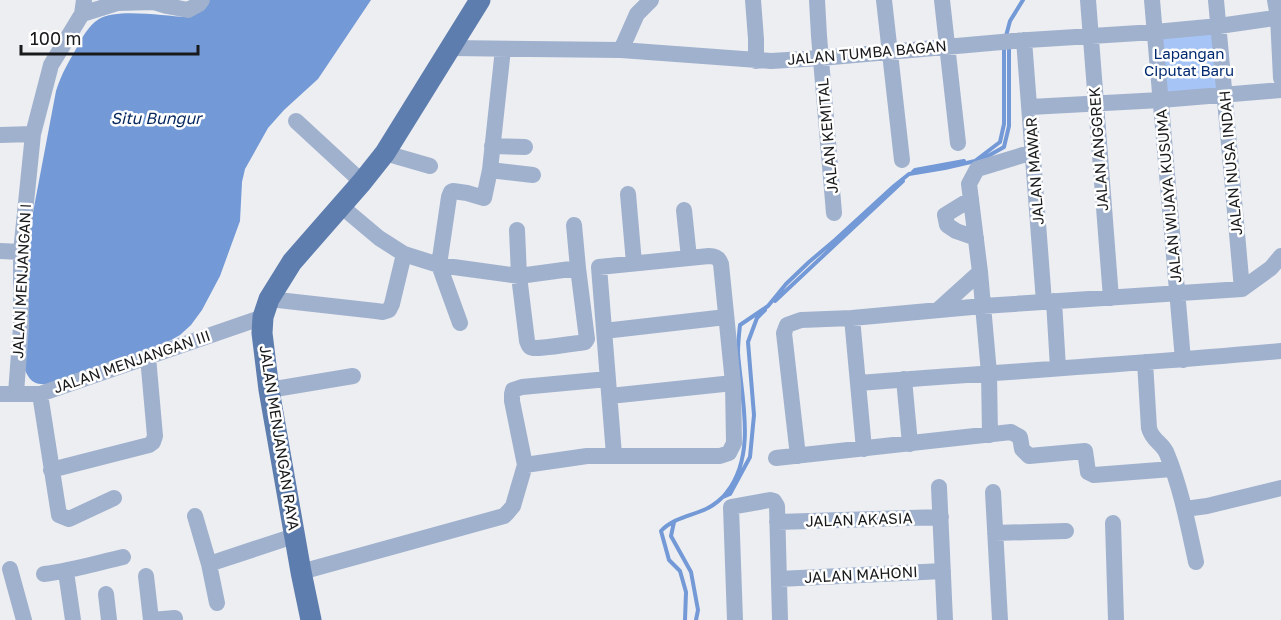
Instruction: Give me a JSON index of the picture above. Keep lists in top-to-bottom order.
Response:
{
  "streets": {
    "main road": ["JALAN MENJANGAN RAYA"],
    "street": [
      "JALAN TUMBA BAGAN",
      "JALAN KEMITAL",
      "JALAN ANGGREK",
      "JALAN NUSA INDAH",
      "JALAN MAWAR",
      "JALAN WIJAYA KUSUMA",
      "JALAN MENJANGAN I",
      "JALAN MENJANGAN III",
      "JALAN AKASIA",
      "JALAN MAHONI"
    ]
  },
  "crossings": [
    ["JALAN TUMBA BAGAN", "JALAN KEMITAL"],
    ["JALAN TUMBA BAGAN", "JALAN ANGGREK"],
    ["JALAN TUMBA BAGAN", "JALAN NUSA INDAH"],
    ["JALAN TUMBA BAGAN", "JALAN MAWAR"],
    ["JALAN TUMBA BAGAN", "JALAN WIJAYA KUSUMA"],
    ["JALAN MENJANGAN I", "JALAN MENJANGAN III"],
    ["JALAN MENJANGAN III", "JALAN MENJANGAN RAYA"]
  ],
  "water": ["Situ Bungur"],
  "parks": ["Lapangan Ciputat Baru"],
  "scale_bar": "100 m"
}
